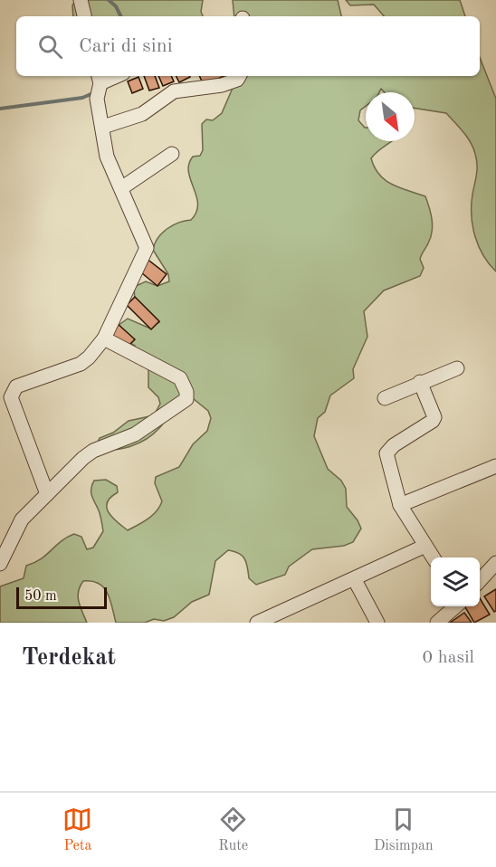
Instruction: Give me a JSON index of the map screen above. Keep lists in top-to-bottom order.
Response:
{
  "scale_bar": "50 m",
  "north": "bottom right",
  "page": {
    "search": "Cari di sini",
    "scale": "50 m",
    "heading": ["Terdekat", "0 hasil"],
    "nav": ["Peta", "Rute", "Disimpan"]
  }
}
